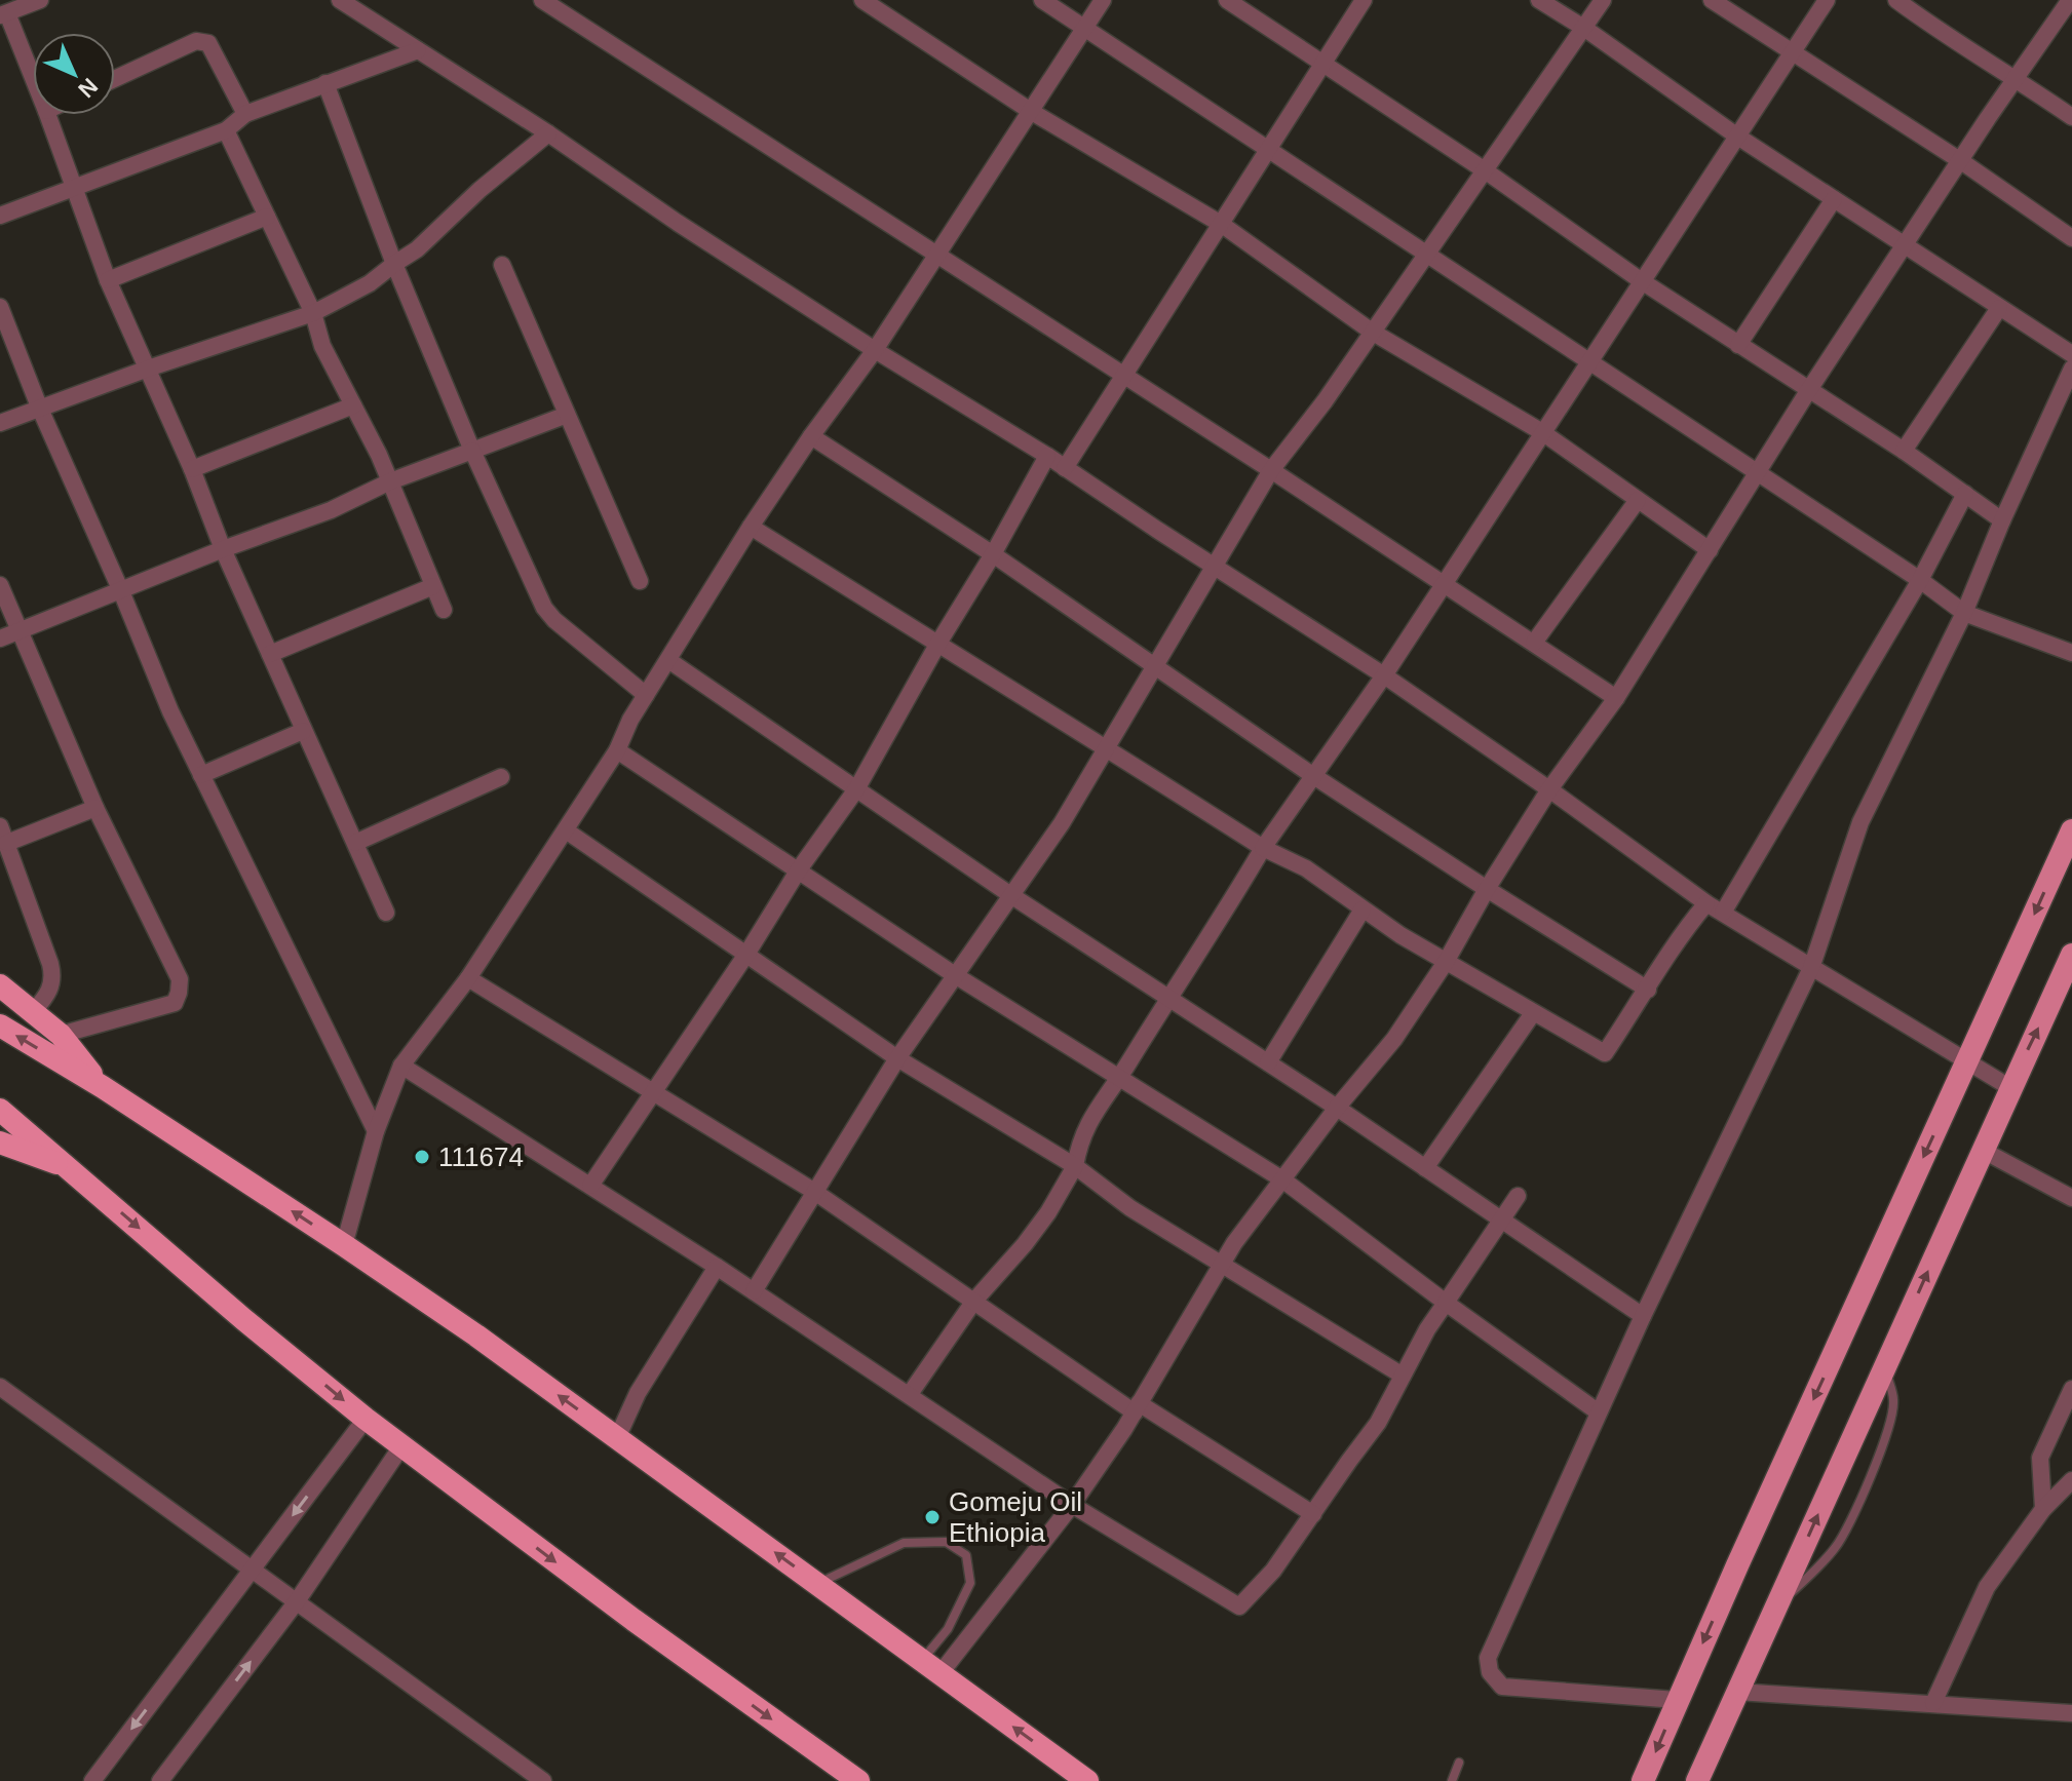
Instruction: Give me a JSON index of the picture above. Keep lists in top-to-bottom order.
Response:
{
  "places": ["111674", "Gomeju Oil Ethiopia"],
  "north": "bottom right"
}
